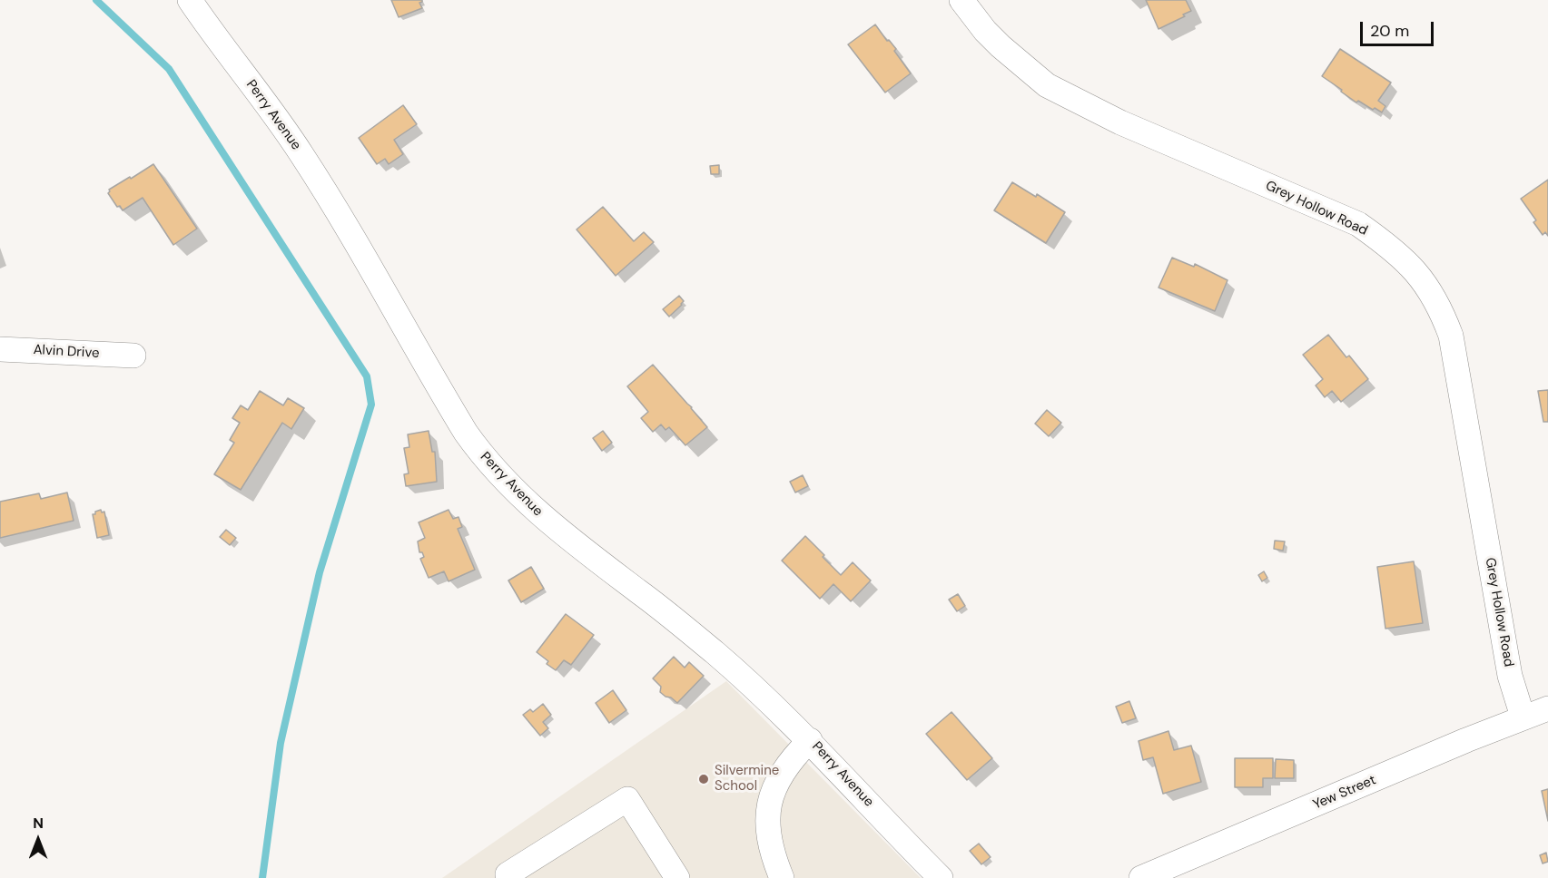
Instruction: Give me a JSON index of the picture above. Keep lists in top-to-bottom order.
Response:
{
  "streets": {
    "street": [
      "Perry Avenue",
      "Grey Hollow Road",
      "Alvin Drive",
      "Yew Street"
    ]
  },
  "crossings": [
    ["Grey Hollow Road", "Yew Street"]
  ],
  "places": ["Silvermine School"],
  "scale_bar": "20 m",
  "north": "top"
}
